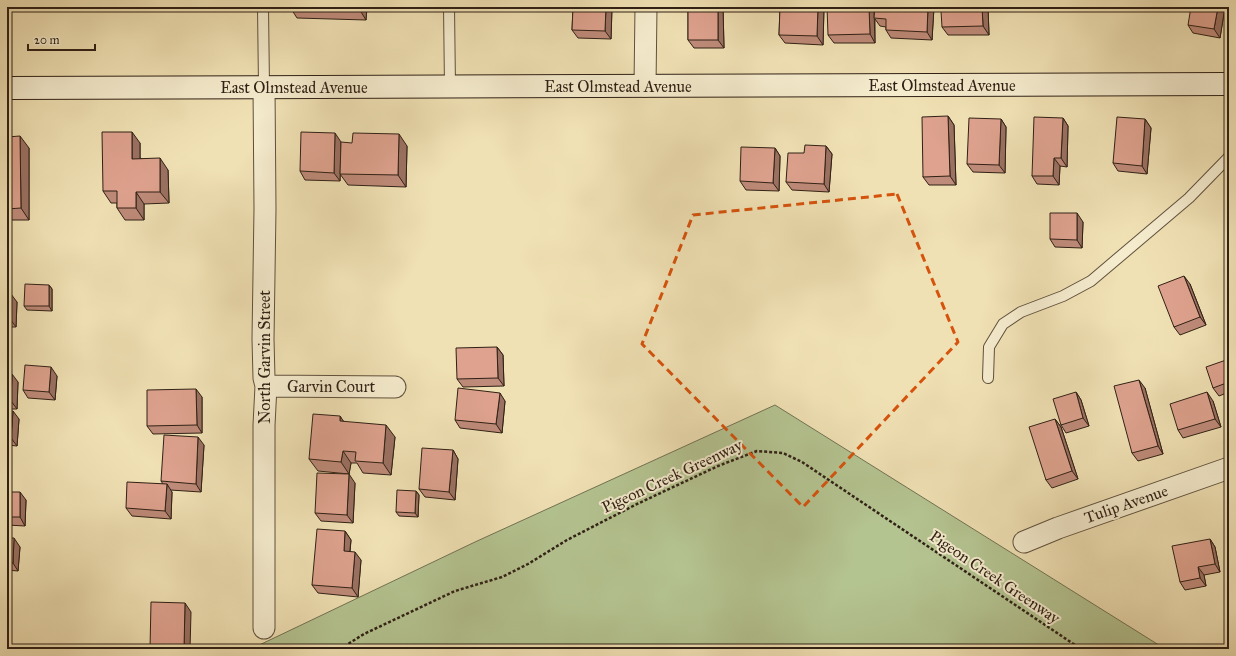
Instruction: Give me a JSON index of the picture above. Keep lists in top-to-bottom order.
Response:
{
  "streets": {
    "street": [
      "East Olmstead Avenue",
      "North Garvin Street",
      "Garvin Court",
      "Tulip Avenue"
    ],
    "path": ["Pigeon Creek Greenway"]
  },
  "crossings": [
    ["East Olmstead Avenue", "North Garvin Street"],
    ["North Garvin Street", "Garvin Court"]
  ],
  "scale_bar": "20 m"
}
